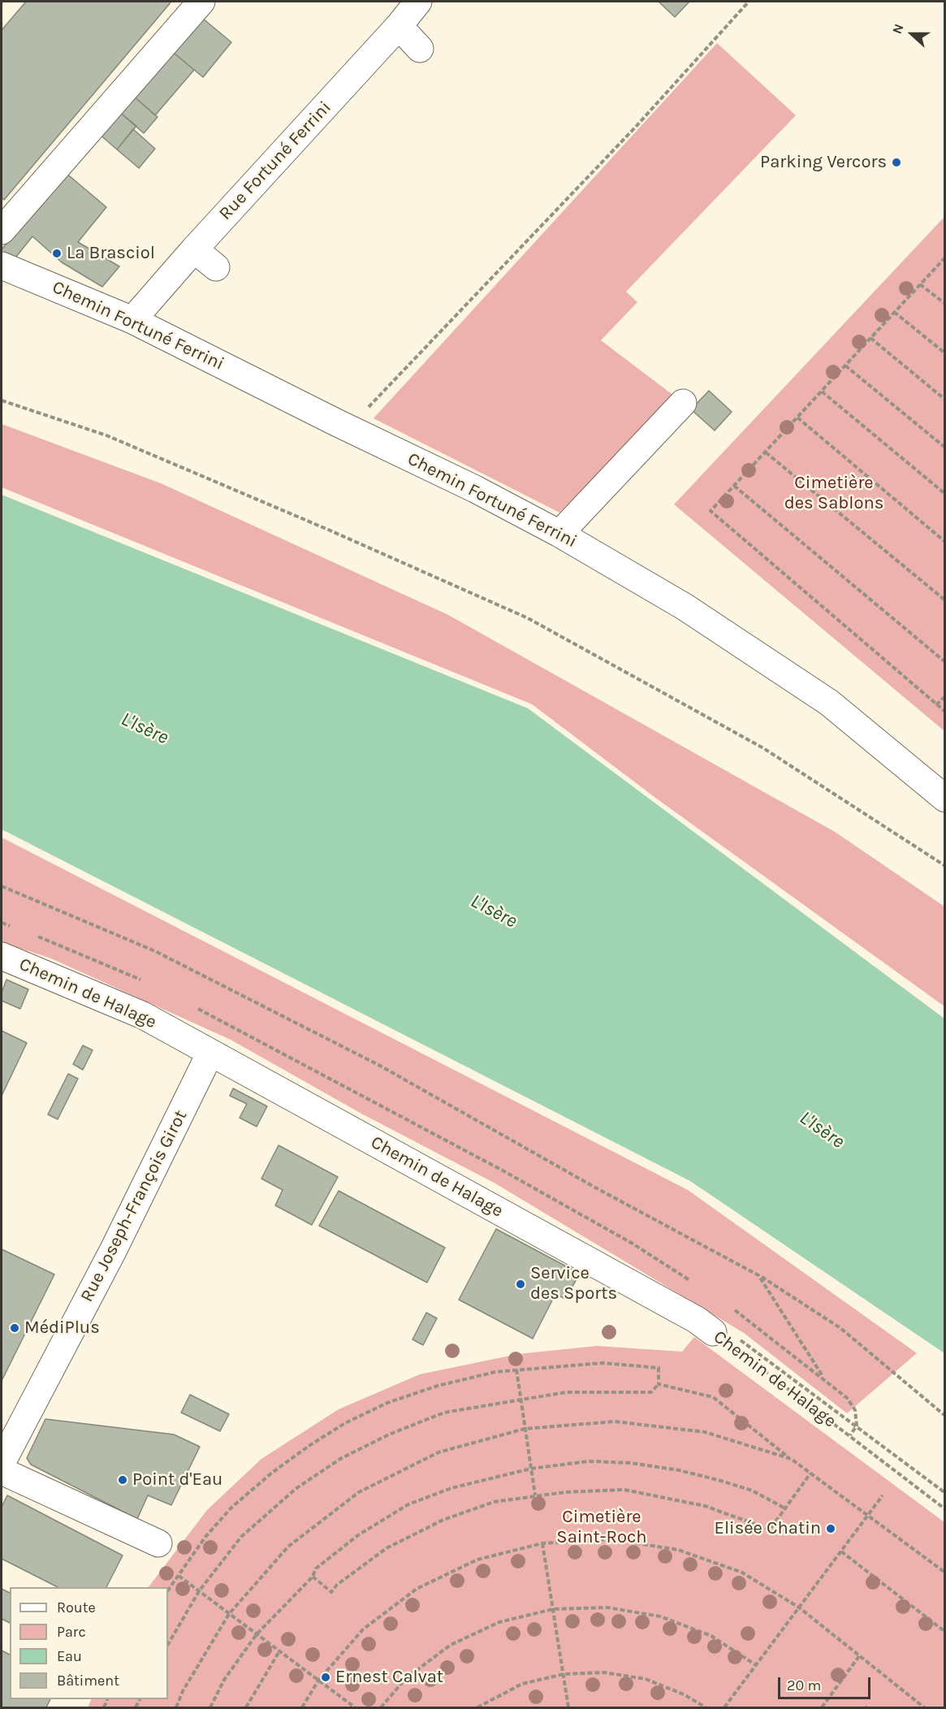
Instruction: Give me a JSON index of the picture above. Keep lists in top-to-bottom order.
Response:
{
  "streets": {
    "street": [
      "Rue Fortuné Ferrini",
      "Chemin Fortuné Ferrini",
      "Chemin de Halage",
      "Rue Joseph-François Girot"
    ]
  },
  "crossings": [
    ["Rue Fortuné Ferrini", "Chemin Fortuné Ferrini"],
    ["Chemin de Halage", "Rue Joseph-François Girot"]
  ],
  "water": ["L'Isère"],
  "parks": ["Cimetière des Sablons", "Cimetière Saint-Roch"],
  "places": [
    "Parking Vercors",
    "La Brasciol",
    "Service des Sports",
    "MédiPlus",
    "Point d'Eau",
    "Elisée Chatin",
    "Ernest Calvat"
  ],
  "legend": [
    "Route",
    "Parc",
    "Eau",
    "Bâtiment"
  ],
  "scale_bar": "20 m",
  "north": "left"
}
